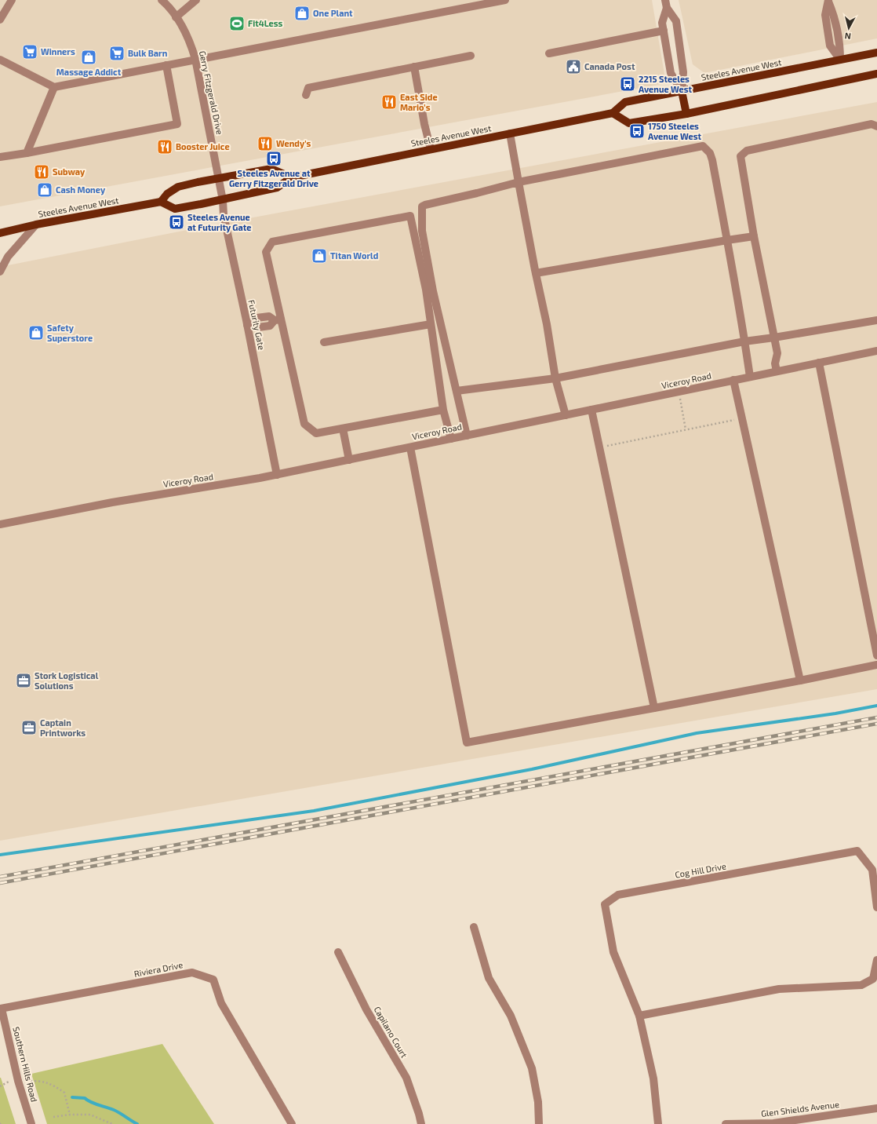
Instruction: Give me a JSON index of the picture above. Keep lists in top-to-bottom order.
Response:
{
  "streets": {
    "main road": ["Steeles Avenue West"],
    "street": [
      "Gerry Fitzgerald Drive",
      "Futurity Gate",
      "Viceroy Road",
      "Cog Hill Drive",
      "Riviera Drive",
      "Capilano Court",
      "Southern Hills Road",
      "Glen Shields Avenue"
    ]
  },
  "crossings": [
    ["Steeles Avenue West", "Futurity Gate"],
    ["Gerry Fitzgerald Drive", "Futurity Gate"],
    ["Futurity Gate", "Viceroy Road"],
    ["Riviera Drive", "Southern Hills Road"]
  ],
  "places": {
    "shop": [
      "One Plant",
      "Massage Addict",
      "Cash Money",
      "Titan World",
      "Safety Superstore"
    ],
    "sports": ["Fit4Less"],
    "supermarket": ["Winners", "Bulk Barn"],
    "public building": ["Canada Post"],
    "bus stop": [
      "2215 Steeles Avenue West",
      "1750 Steeles Avenue West",
      "Steeles Avenue at Gerry Fitzgerald Drive",
      "Steeles Avenue at Futurity Gate"
    ],
    "restaurant": [
      "East Side Mario's",
      "Wendy's",
      "Booster Juice",
      "Subway"
    ],
    "office": ["Stork Logistical Solutions", "Captain Printworks"]
  },
  "north": "bottom"
}
